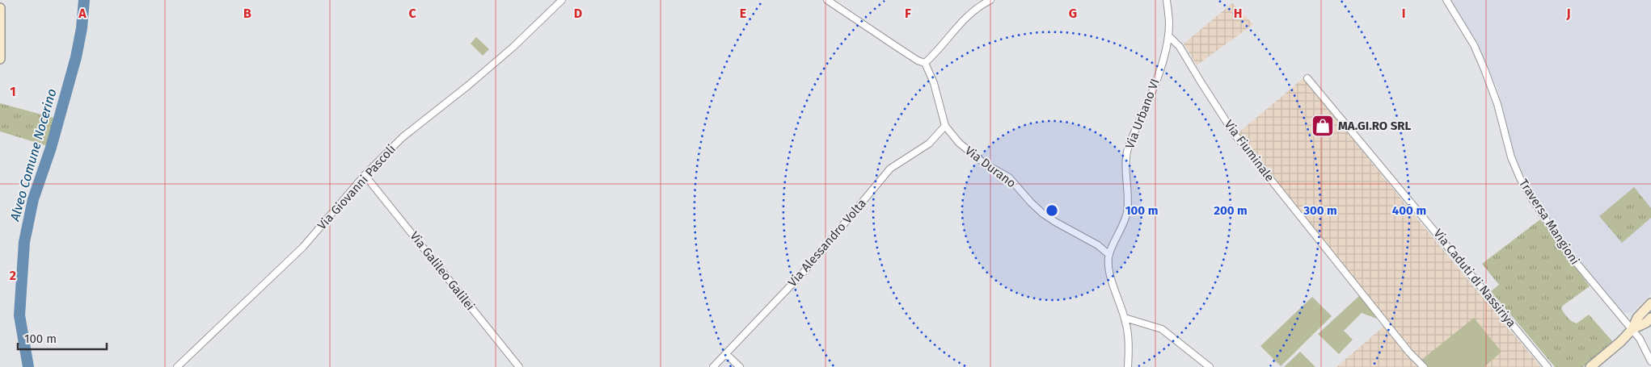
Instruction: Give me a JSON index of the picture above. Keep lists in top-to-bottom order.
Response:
{
  "streets": {
    "street": [
      "Via Urbano VI",
      "Via Fiuminale",
      "Via Durano",
      "Via Giovanni Pascoli",
      "Traversa Mangioni",
      "Via Alessandro Volta",
      "Via Galileo Galilei",
      "Via Caduti di Nassiriya"
    ]
  },
  "crossings": [
    ["Via Urbano VI", "Via Fiuminale"],
    ["Via Urbano VI", "Via Durano"],
    ["Via Durano", "Via Alessandro Volta"],
    ["Via Giovanni Pascoli", "Via Galileo Galilei"]
  ],
  "water": ["Alveo Comune Nocerino"],
  "places": {
    "shop": ["MA.GI.RO SRL"]
  },
  "scale_bar": "100 m",
  "grid": {
    "columns": [
      "A",
      "B",
      "C",
      "D",
      "E",
      "F",
      "G",
      "H",
      "I",
      "J"
    ],
    "rows": ["1", "2"]
  },
  "rings": [
    "100 m",
    "200 m",
    "300 m",
    "400 m"
  ]
}
